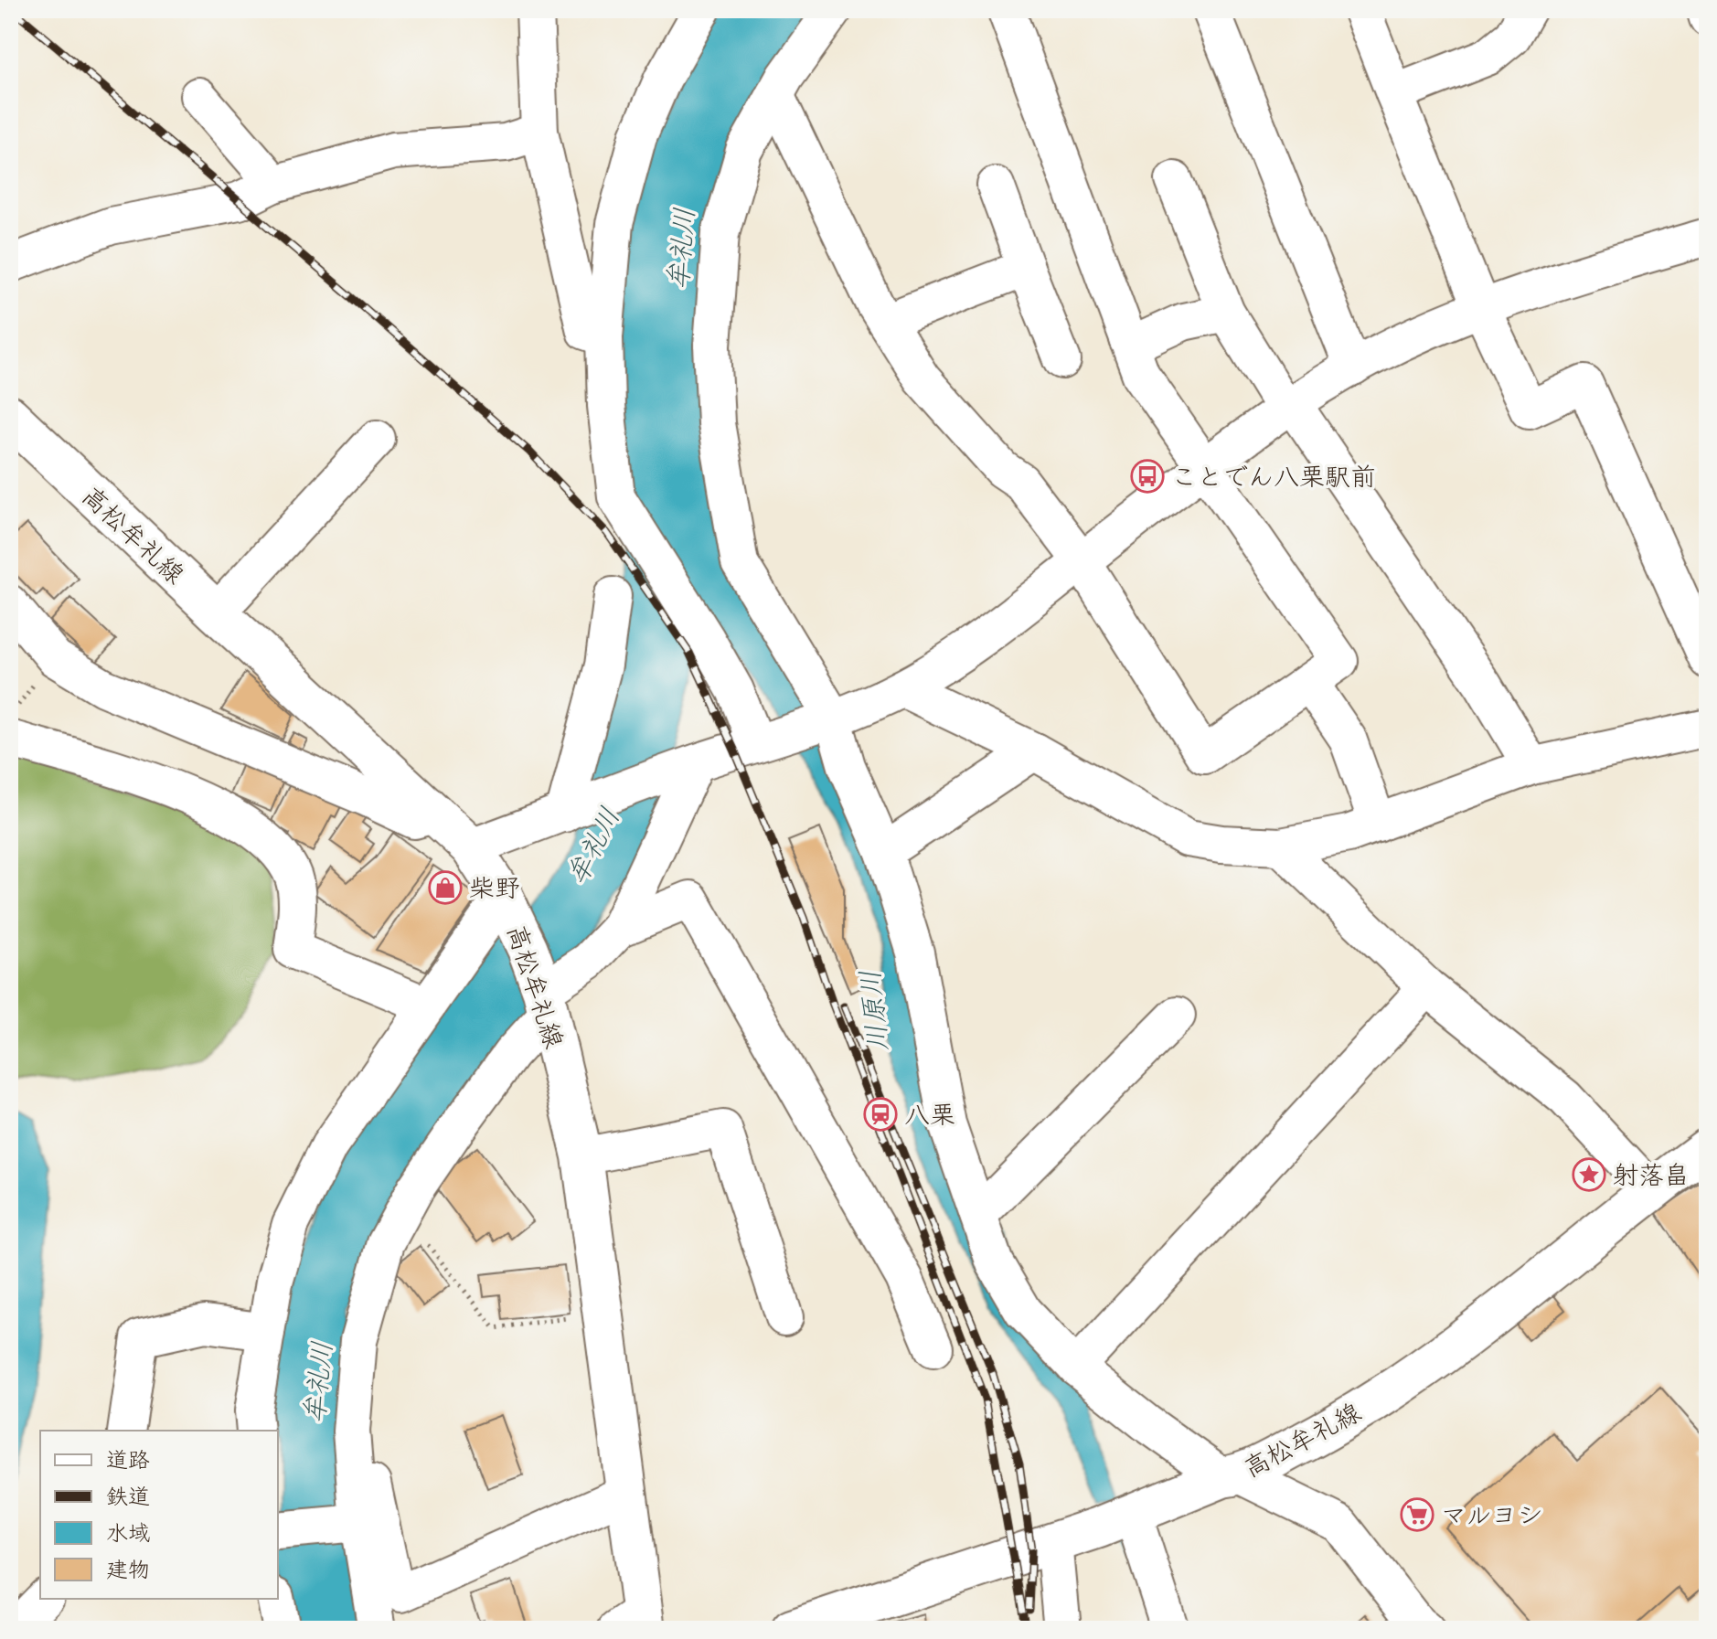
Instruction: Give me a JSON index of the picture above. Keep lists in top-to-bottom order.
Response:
{
  "streets": {
    "main road": ["高松牟礼線"]
  },
  "water": ["牟礼川", "川原川"],
  "places": {
    "bus stop": ["ことでん八栗駅前"],
    "shop": ["柴野"],
    "station": ["八栗"],
    "place": ["射落畠"],
    "supermarket": ["マルヨシ"]
  },
  "legend": [
    "道路",
    "鉄道",
    "水域",
    "建物"
  ]
}
